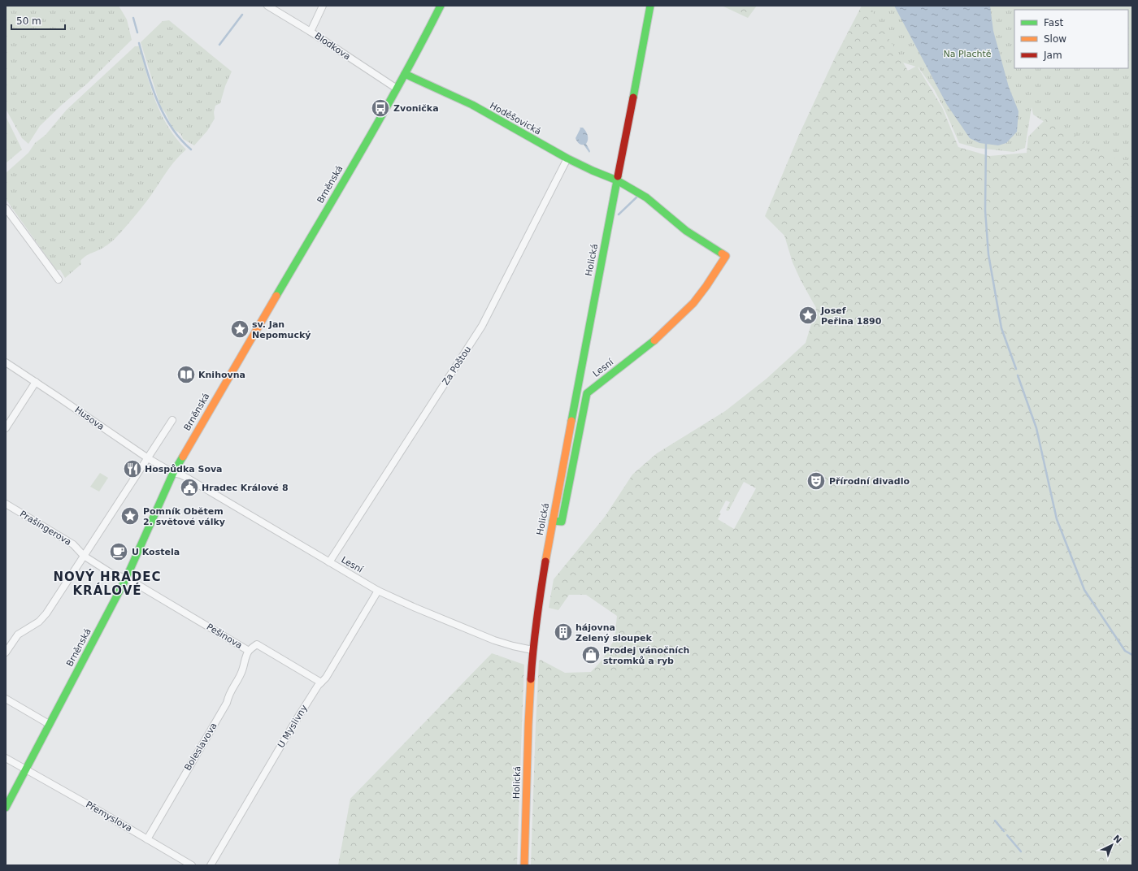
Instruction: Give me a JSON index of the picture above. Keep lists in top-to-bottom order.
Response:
{
  "streets": {
    "street": [
      "Blodkova",
      "Hoděšovická",
      "Brněnská",
      "Holická",
      "Za Poštou",
      "Lesní",
      "Husova",
      "Prašingerova",
      "Pešinova",
      "U Myslivny",
      "Boleslavova",
      "Přemyslova"
    ]
  },
  "crossings": [
    ["Blodkova", "Brněnská"],
    ["Hoděšovická", "Brněnská"],
    ["Hoděšovická", "Holická"],
    ["Hoděšovická", "Za Poštou"],
    ["Hoděšovická", "Lesní"],
    ["Brněnská", "Lesní"],
    ["Brněnská", "Husova"],
    ["Brněnská", "Prašingerova"],
    ["Brněnská", "Pešinova"],
    ["Brněnská", "Přemyslova"],
    ["Holická", "Lesní"],
    ["Za Poštou", "Lesní"],
    ["Lesní", "Husova"],
    ["Lesní", "U Myslivny"],
    ["Prašingerova", "Pešinova"],
    ["Pešinova", "U Myslivny"],
    ["Pešinova", "Boleslavova"],
    ["Boleslavova", "Přemyslova"]
  ],
  "districts": ["NOVÝ HRADEC KRÁLOVÉ"],
  "parks": ["Na Plachtě"],
  "places": {
    "bus stop": ["Zvonička"],
    "place": ["Josef Peřina 1890", "sv. Jan Nepomucký", "Pomník Obětem 2. světové války"],
    "library": ["Knihovna"],
    "restaurant": ["Hospůdka Sova"],
    "theatre": ["Přírodní divadlo"],
    "public building": ["Hradec Králové 8"],
    "cafe": ["U Kostela"],
    "building": ["hájovna Zelený sloupek"],
    "shop": ["Prodej vánočních stromků a ryb"]
  },
  "legend": ["Fast", "Slow", "Jam"],
  "scale_bar": "50 m",
  "north": "top right"
}
